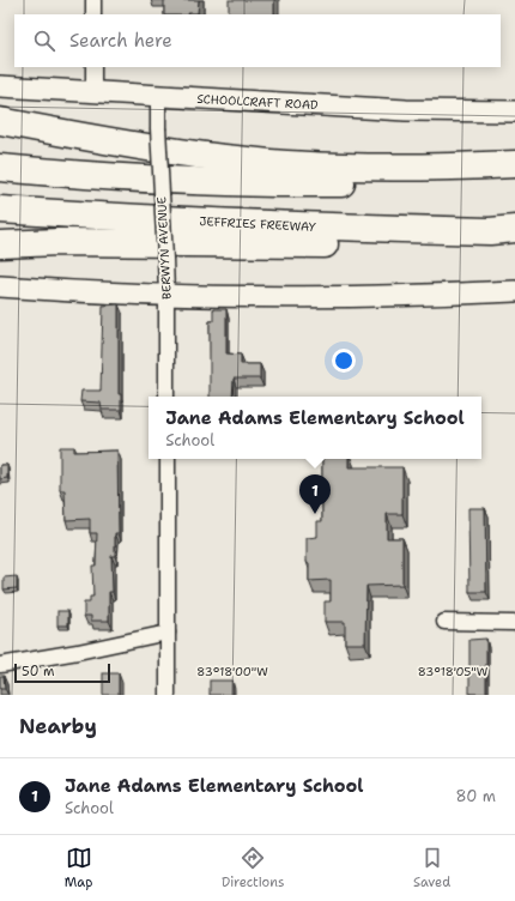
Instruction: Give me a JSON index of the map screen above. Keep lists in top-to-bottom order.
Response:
{
  "streets": {
    "highway": ["JEFFRIES FREEWAY"],
    "main road": ["SCHOOLCRAFT ROAD"],
    "street": ["BERWYN AVENUE"]
  },
  "crossings": [
    ["SCHOOLCRAFT ROAD", "BERWYN AVENUE"]
  ],
  "scale_bar": "50 m",
  "page": {
    "search": "Search here",
    "popup": ["Jane Adams Elementary School", "School"],
    "pins": "1",
    "scale": "50 m",
    "heading": "Nearby",
    "list": [
      {
        "mark": "1",
        "name": "Jane Adams Elementary School",
        "note": "School",
        "value": "80 m"
      }
    ],
    "nav": ["Map", "Directions", "Saved"]
  },
  "coordinates": ["83°18'00\"W", "83°18'05\"W"]
}
